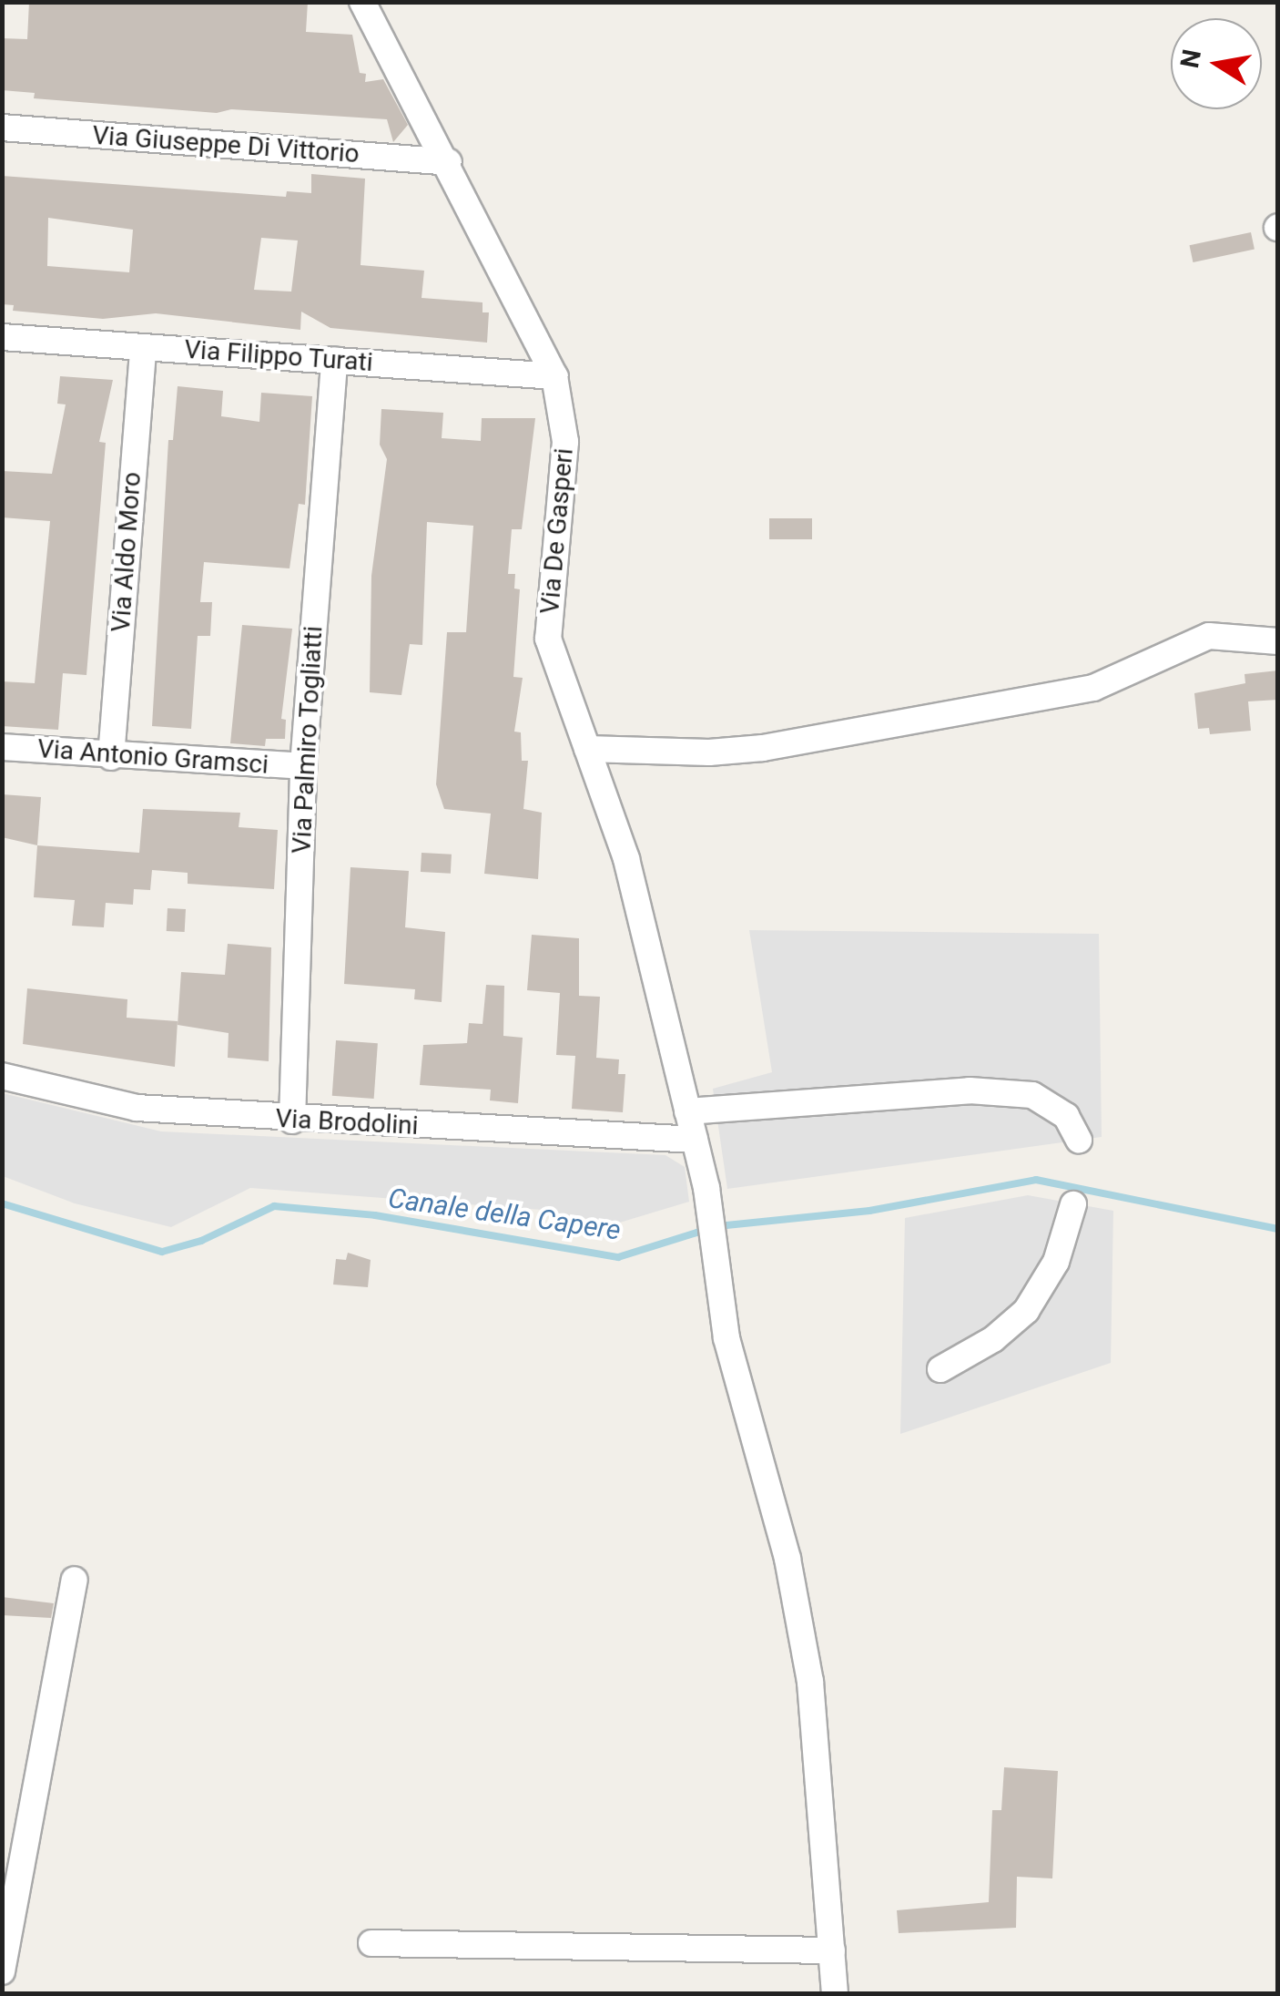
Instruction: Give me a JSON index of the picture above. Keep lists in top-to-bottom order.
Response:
{
  "streets": {
    "street": [
      "Via Giuseppe Di Vittorio",
      "Via Filippo Turati",
      "Via De Gasperi",
      "Via Aldo Moro",
      "Via Palmiro Togliatti",
      "Via Antonio Gramsci",
      "Via Brodolini"
    ]
  },
  "crossings": [
    ["Via Giuseppe Di Vittorio", "Via De Gasperi"],
    ["Via Filippo Turati", "Via De Gasperi"],
    ["Via Filippo Turati", "Via Aldo Moro"],
    ["Via Filippo Turati", "Via Palmiro Togliatti"],
    ["Via De Gasperi", "Via Brodolini"],
    ["Via Aldo Moro", "Via Antonio Gramsci"],
    ["Via Palmiro Togliatti", "Via Antonio Gramsci"],
    ["Via Palmiro Togliatti", "Via Brodolini"]
  ],
  "water": ["Canale della Capere"],
  "north": "left"
}
